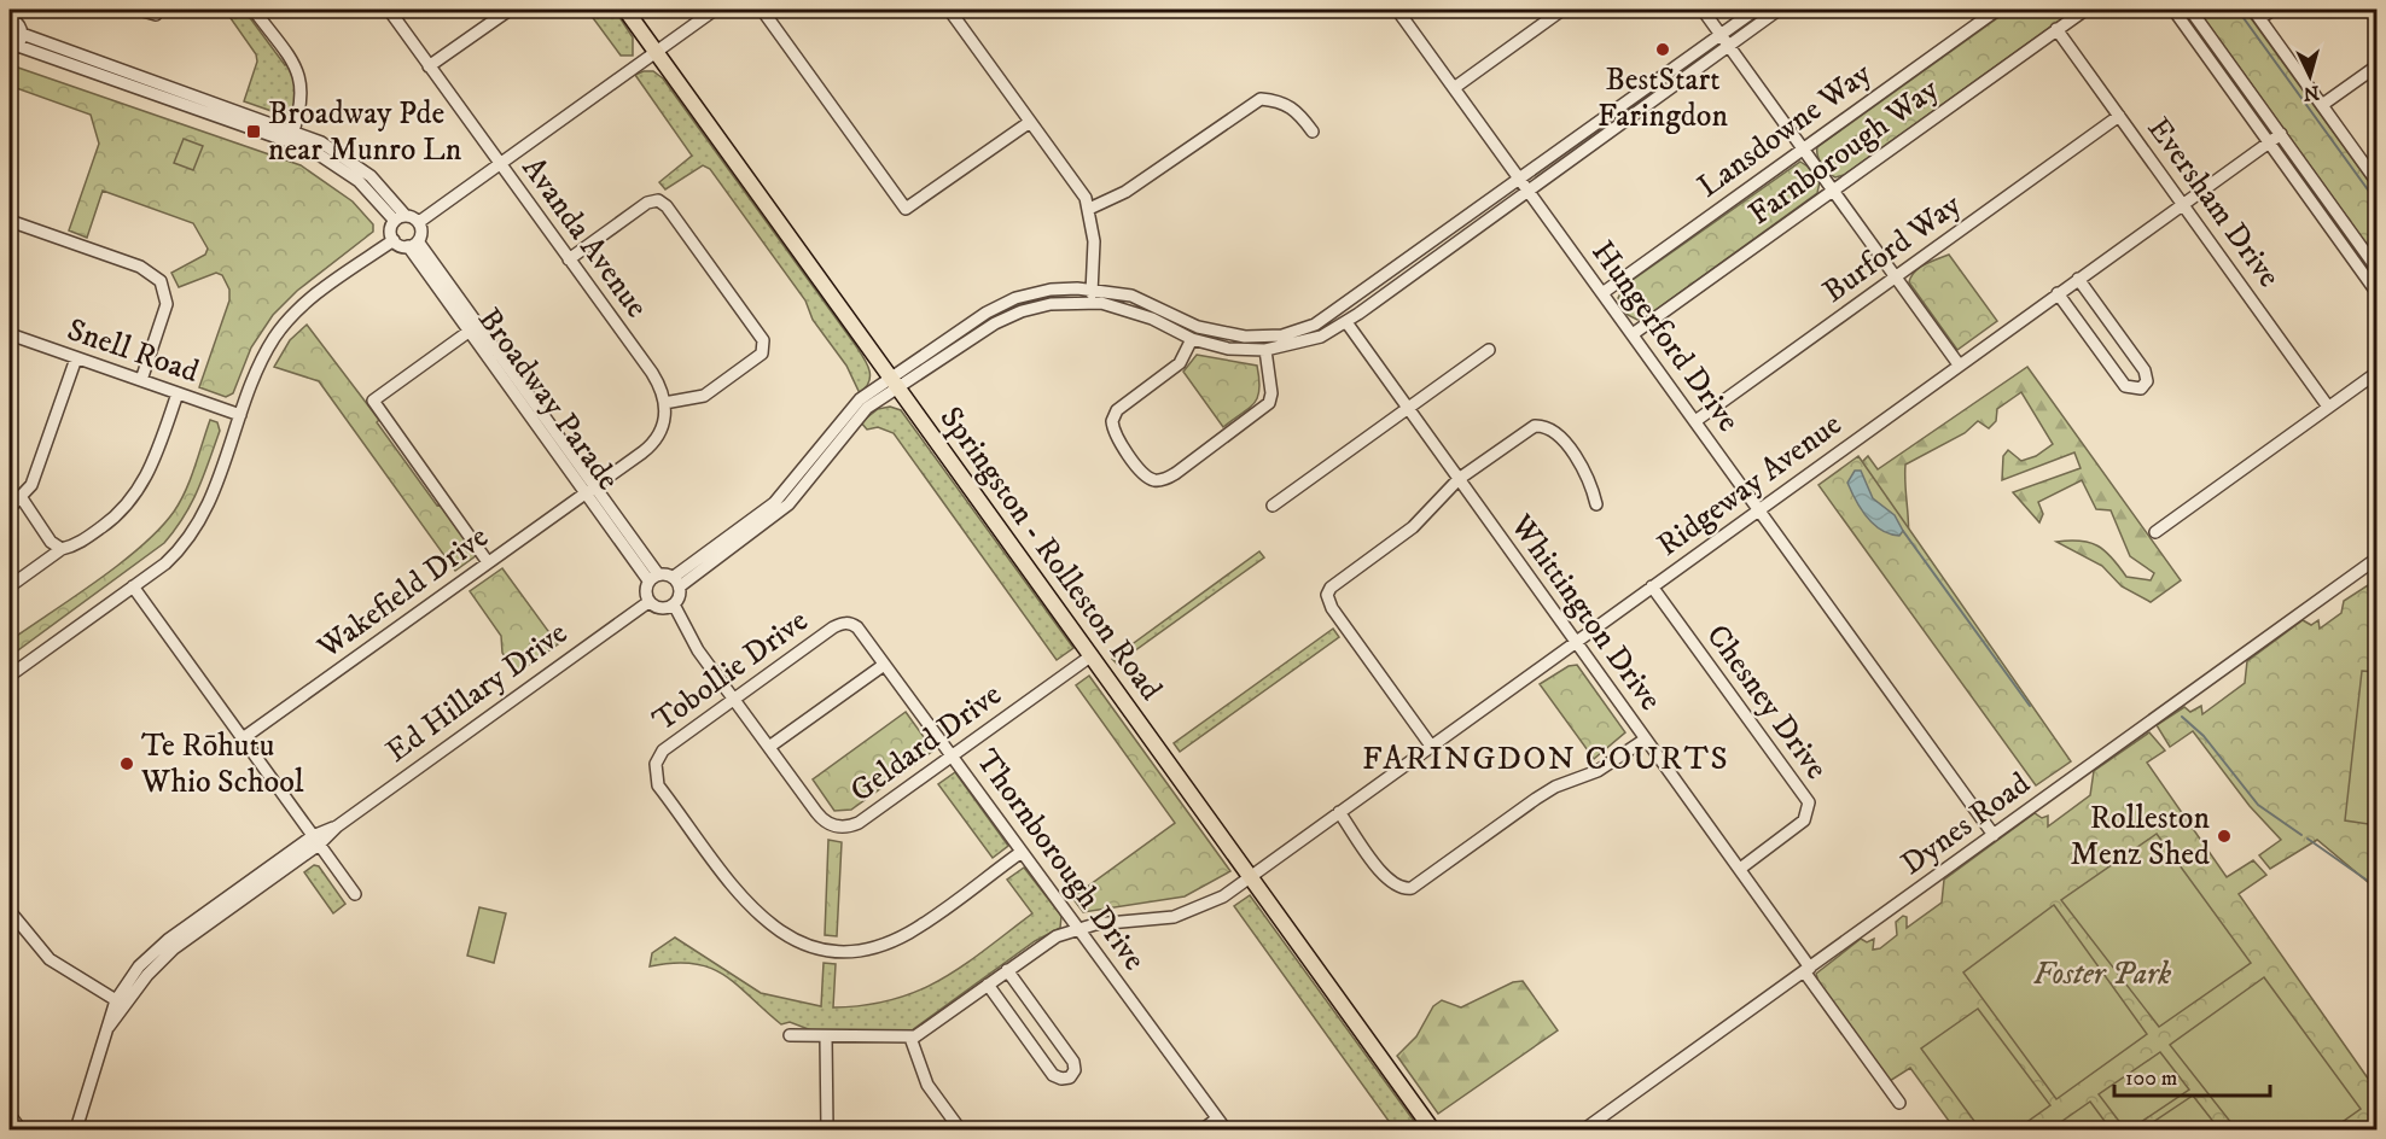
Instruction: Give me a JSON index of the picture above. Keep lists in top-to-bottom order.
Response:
{
  "streets": {
    "main road": ["Springston - Rolleston Road"],
    "street": [
      "Lansdowne Way",
      "Farnborough Way",
      "Eversham Drive",
      "Avanda Avenue",
      "Burford Way",
      "Hungerford Drive",
      "Snell Road",
      "Broadway Parade",
      "Ridgeway Avenue",
      "Wakefield Drive",
      "Whittington Drive",
      "Tobollie Drive",
      "Ed Hillary Drive",
      "Chesney Drive",
      "Geldard Drive",
      "Dynes Road",
      "Thornborough Drive"
    ]
  },
  "crossings": [
    ["Lansdowne Way", "Hungerford Drive"],
    ["Farnborough Way", "Eversham Drive"],
    ["Farnborough Way", "Hungerford Drive"],
    ["Eversham Drive", "Burford Way"],
    ["Eversham Drive", "Ridgeway Avenue"],
    ["Burford Way", "Hungerford Drive"],
    ["Hungerford Drive", "Ridgeway Avenue"],
    ["Hungerford Drive", "Dynes Road"],
    ["Broadway Parade", "Wakefield Drive"],
    ["Broadway Parade", "Ed Hillary Drive"],
    ["Broadway Parade", "Geldard Drive"],
    ["Ridgeway Avenue", "Springston - Rolleston Road"],
    ["Ridgeway Avenue", "Whittington Drive"],
    ["Ridgeway Avenue", "Chesney Drive"],
    ["Ridgeway Avenue", "Thornborough Drive"],
    ["Springston - Rolleston Road", "Geldard Drive"],
    ["Whittington Drive", "Chesney Drive"],
    ["Whittington Drive", "Dynes Road"],
    ["Tobollie Drive", "Geldard Drive"],
    ["Tobollie Drive", "Thornborough Drive"],
    ["Ed Hillary Drive", "Geldard Drive"],
    ["Geldard Drive", "Thornborough Drive"]
  ],
  "districts": ["FARINGDON COURTS"],
  "parks": ["Foster Park"],
  "places": {
    "other": ["BestStart Faringdon", "Te Rōhutu Whio School", "Rolleston Menz Shed"],
    "transit": ["Broadway Pde near Munro Ln"]
  },
  "scale_bar": "100 m",
  "north": "bottom"
}
